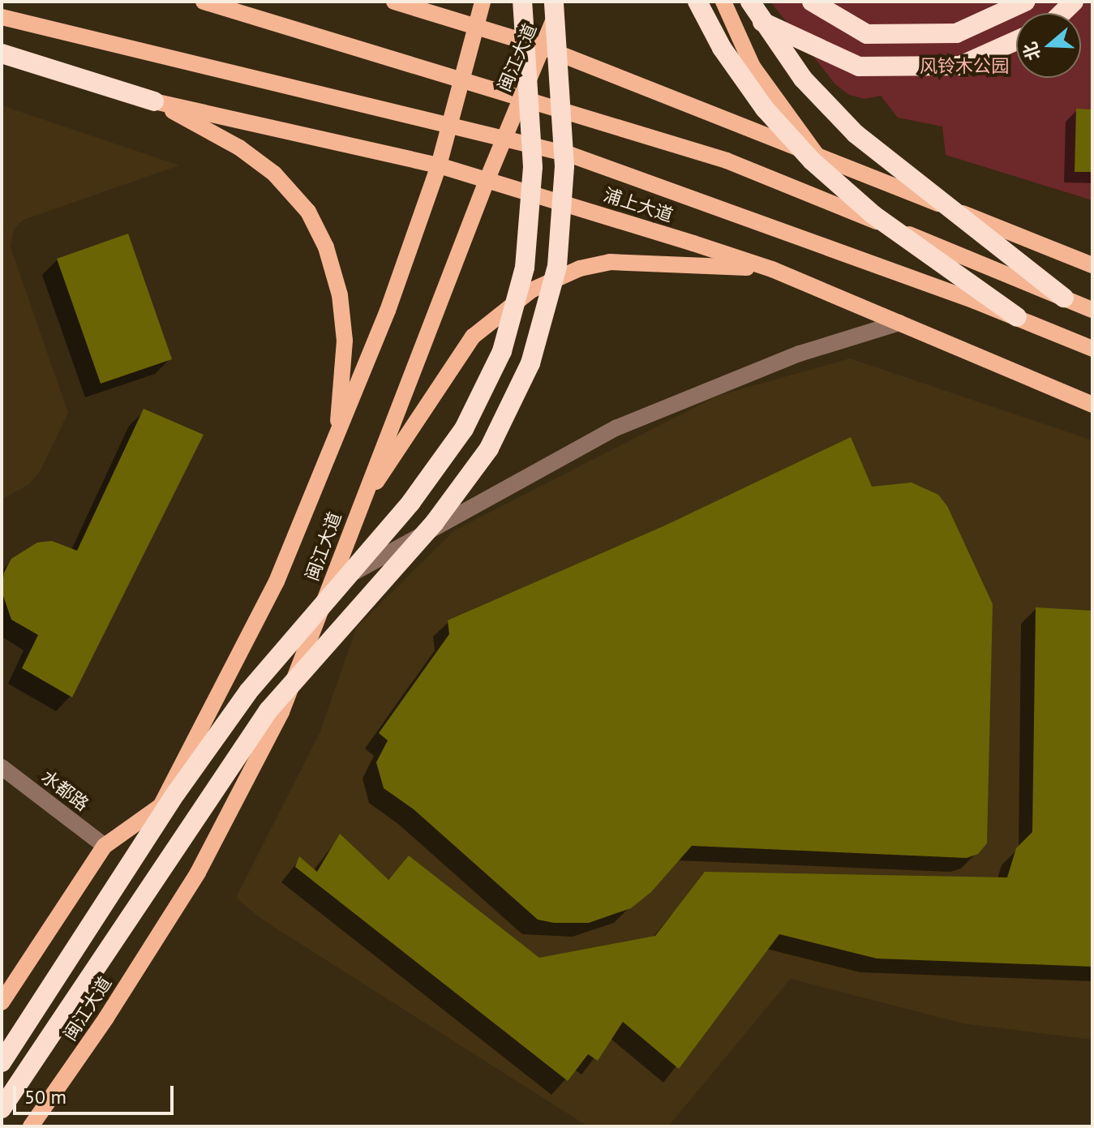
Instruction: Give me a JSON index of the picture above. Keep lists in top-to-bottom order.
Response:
{
  "streets": {
    "main road": ["闽江大道", "浦上大道"],
    "street": ["水都路"]
  },
  "crossings": [
    ["闽江大道", "浦上大道"],
    ["闽江大道", "水都路"]
  ],
  "parks": ["风铃木公园"],
  "scale_bar": "50 m",
  "north": "left"
}
